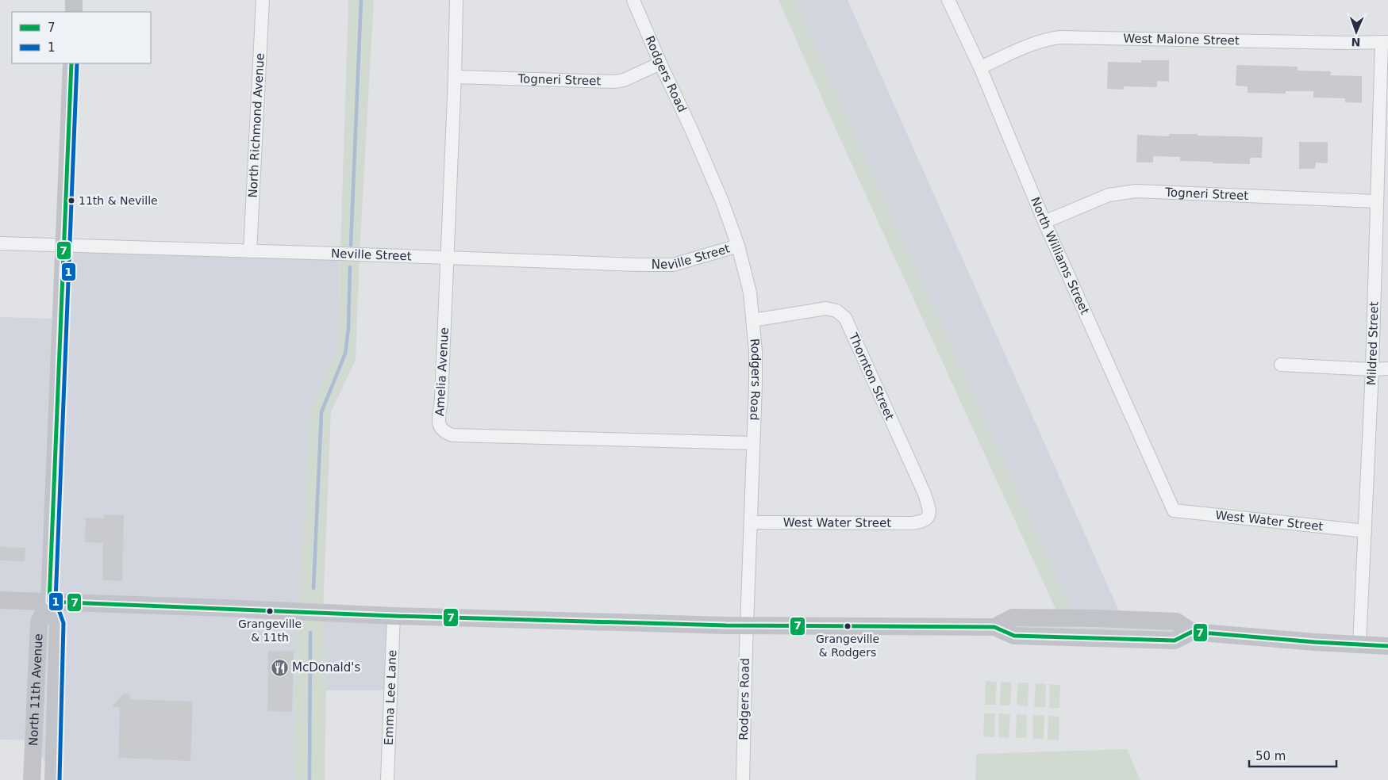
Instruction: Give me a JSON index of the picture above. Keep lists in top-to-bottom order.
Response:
{
  "streets": {
    "main road": ["North 11th Avenue"],
    "street": [
      "West Malone Street",
      "Rodgers Road",
      "Togneri Street",
      "North Richmond Avenue",
      "Neville Street",
      "North Williams Street",
      "Mildred Street",
      "Amelia Avenue",
      "Thornton Street",
      "West Water Street",
      "Emma Lee Lane"
    ]
  },
  "crossings": [
    ["West Malone Street", "North Williams Street"],
    ["West Malone Street", "Mildred Street"],
    ["Rodgers Road", "Togneri Street"],
    ["Rodgers Road", "Neville Street"],
    ["Rodgers Road", "Amelia Avenue"],
    ["Rodgers Road", "Thornton Street"],
    ["Rodgers Road", "West Water Street"],
    ["Togneri Street", "North Williams Street"],
    ["Togneri Street", "Mildred Street"],
    ["Togneri Street", "Amelia Avenue"],
    ["North Richmond Avenue", "Neville Street"],
    ["Neville Street", "Amelia Avenue"],
    ["Neville Street", "North 11th Avenue"],
    ["North Williams Street", "West Water Street"],
    ["Mildred Street", "West Water Street"],
    ["Thornton Street", "West Water Street"]
  ],
  "places": {
    "other": ["11th & Neville", "Grangeville & 11th", "Grangeville & Rodgers"],
    "restaurant": ["McDonald's"]
  },
  "lines": ["transit line 7", "transit line 1"],
  "legend": ["7", "1"],
  "scale_bar": "50 m",
  "north": "bottom"
}
